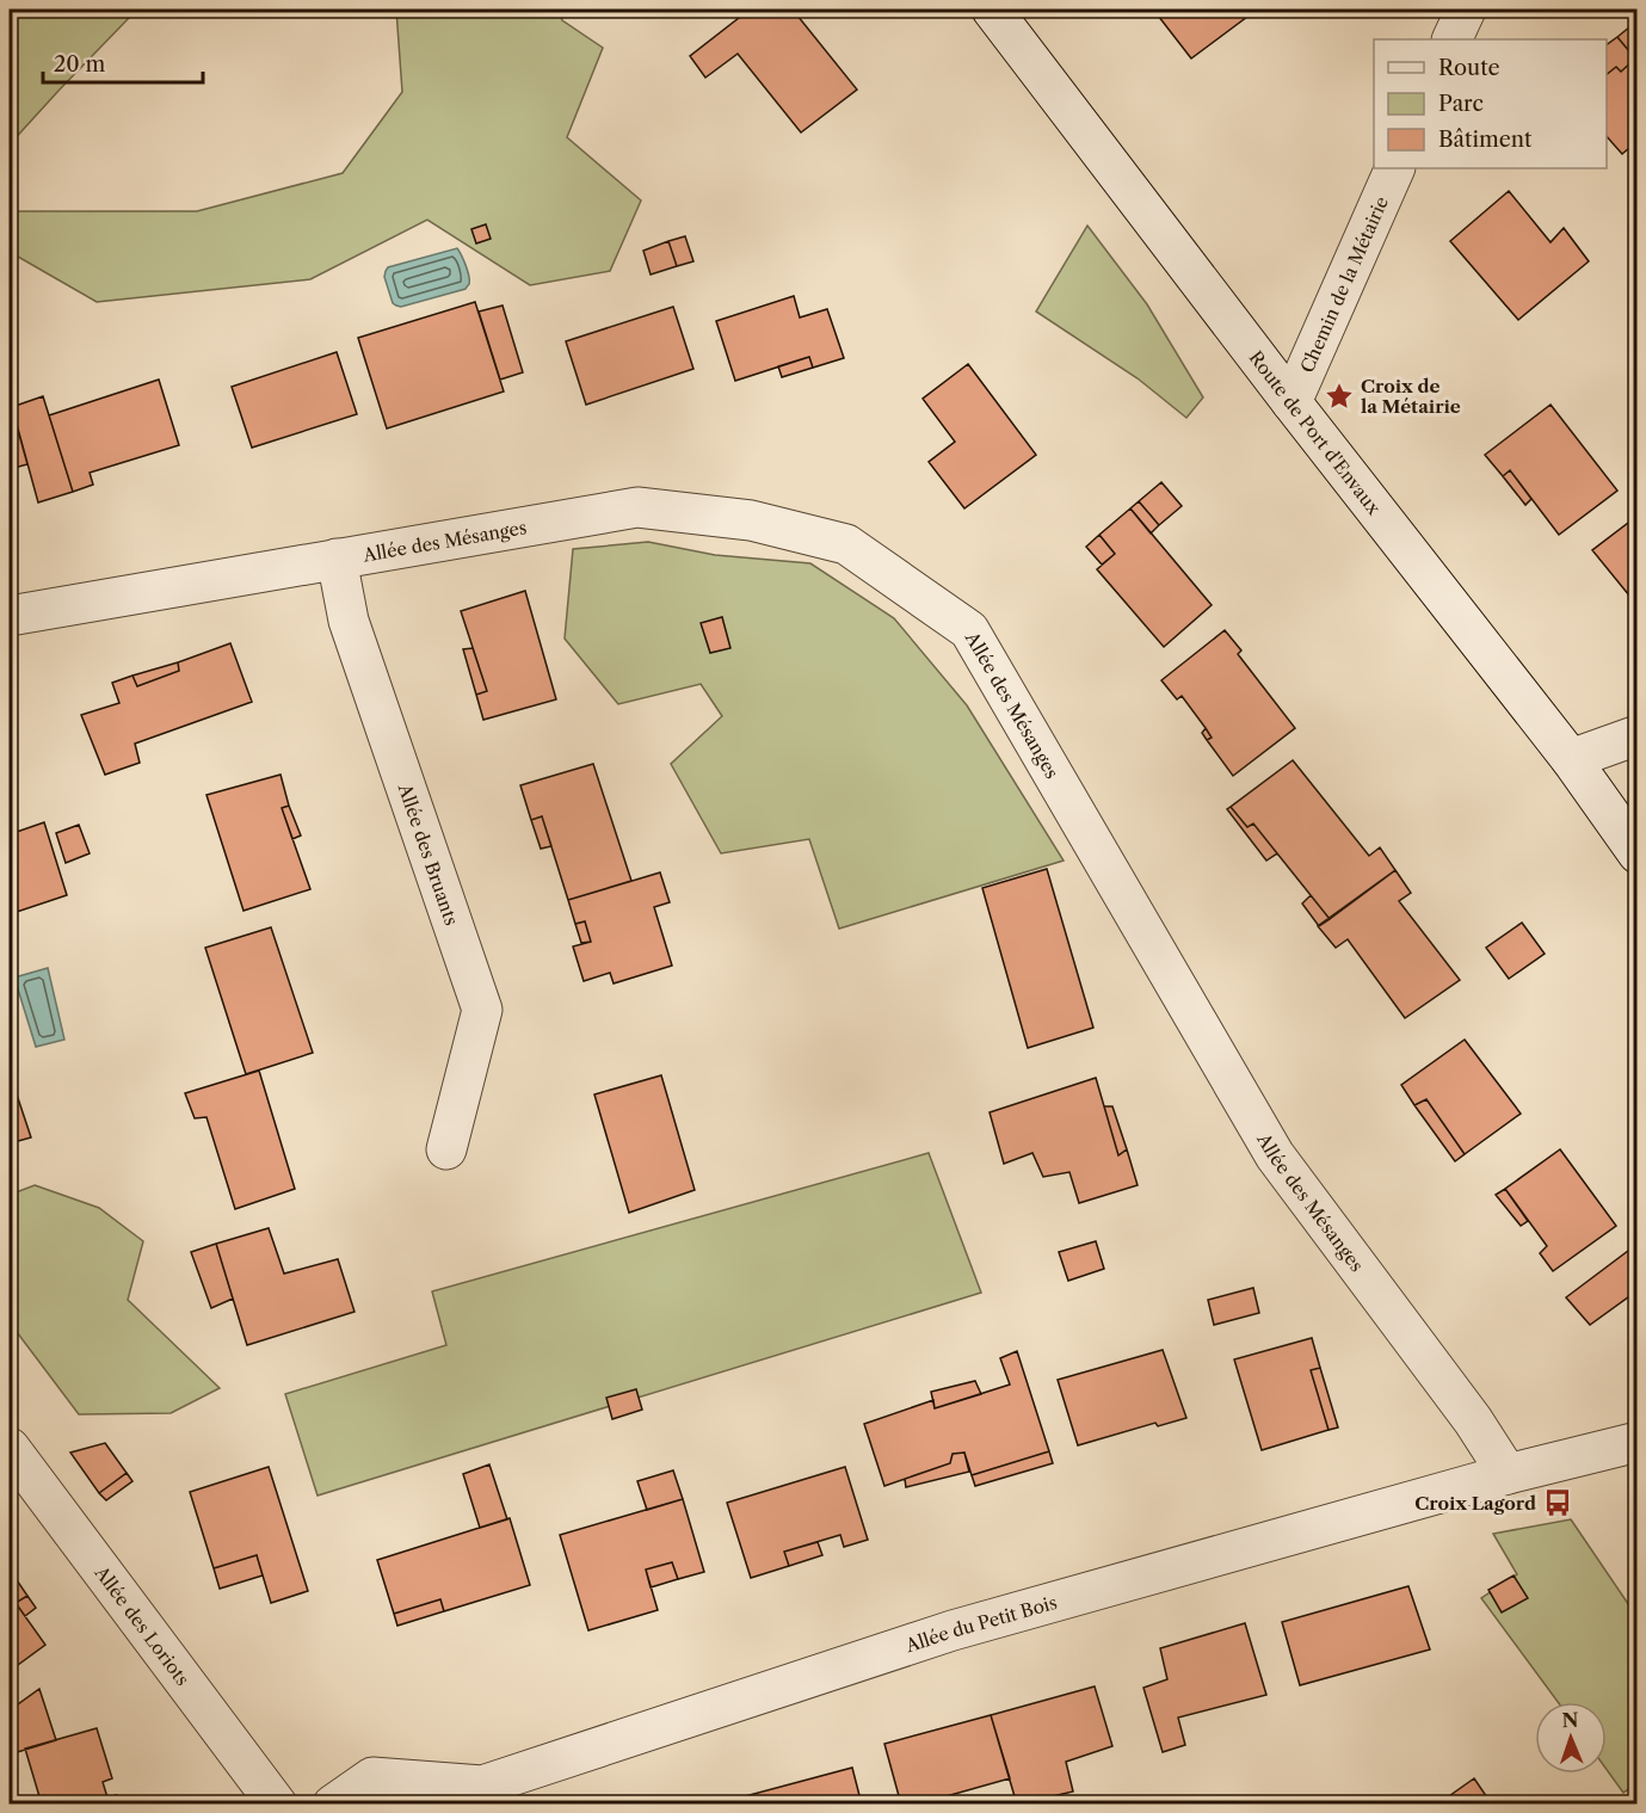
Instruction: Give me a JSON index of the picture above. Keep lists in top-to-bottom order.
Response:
{
  "streets": {
    "street": [
      "Chemin de la Métairie",
      "Route de Port d'Envaux",
      "Allée des Mésanges",
      "Allée des Bruants",
      "Allée du Petit Bois",
      "Allée des Loriots"
    ]
  },
  "crossings": [
    ["Chemin de la Métairie", "Route de Port d'Envaux"],
    ["Allée des Mésanges", "Allée des Bruants"],
    ["Allée des Mésanges", "Allée du Petit Bois"]
  ],
  "places": {
    "place": ["Croix de la Métairie"],
    "bus stop": ["Croix Lagord"]
  },
  "legend": ["Route", "Parc", "Bâtiment"],
  "scale_bar": "20 m",
  "north": "top"
}
